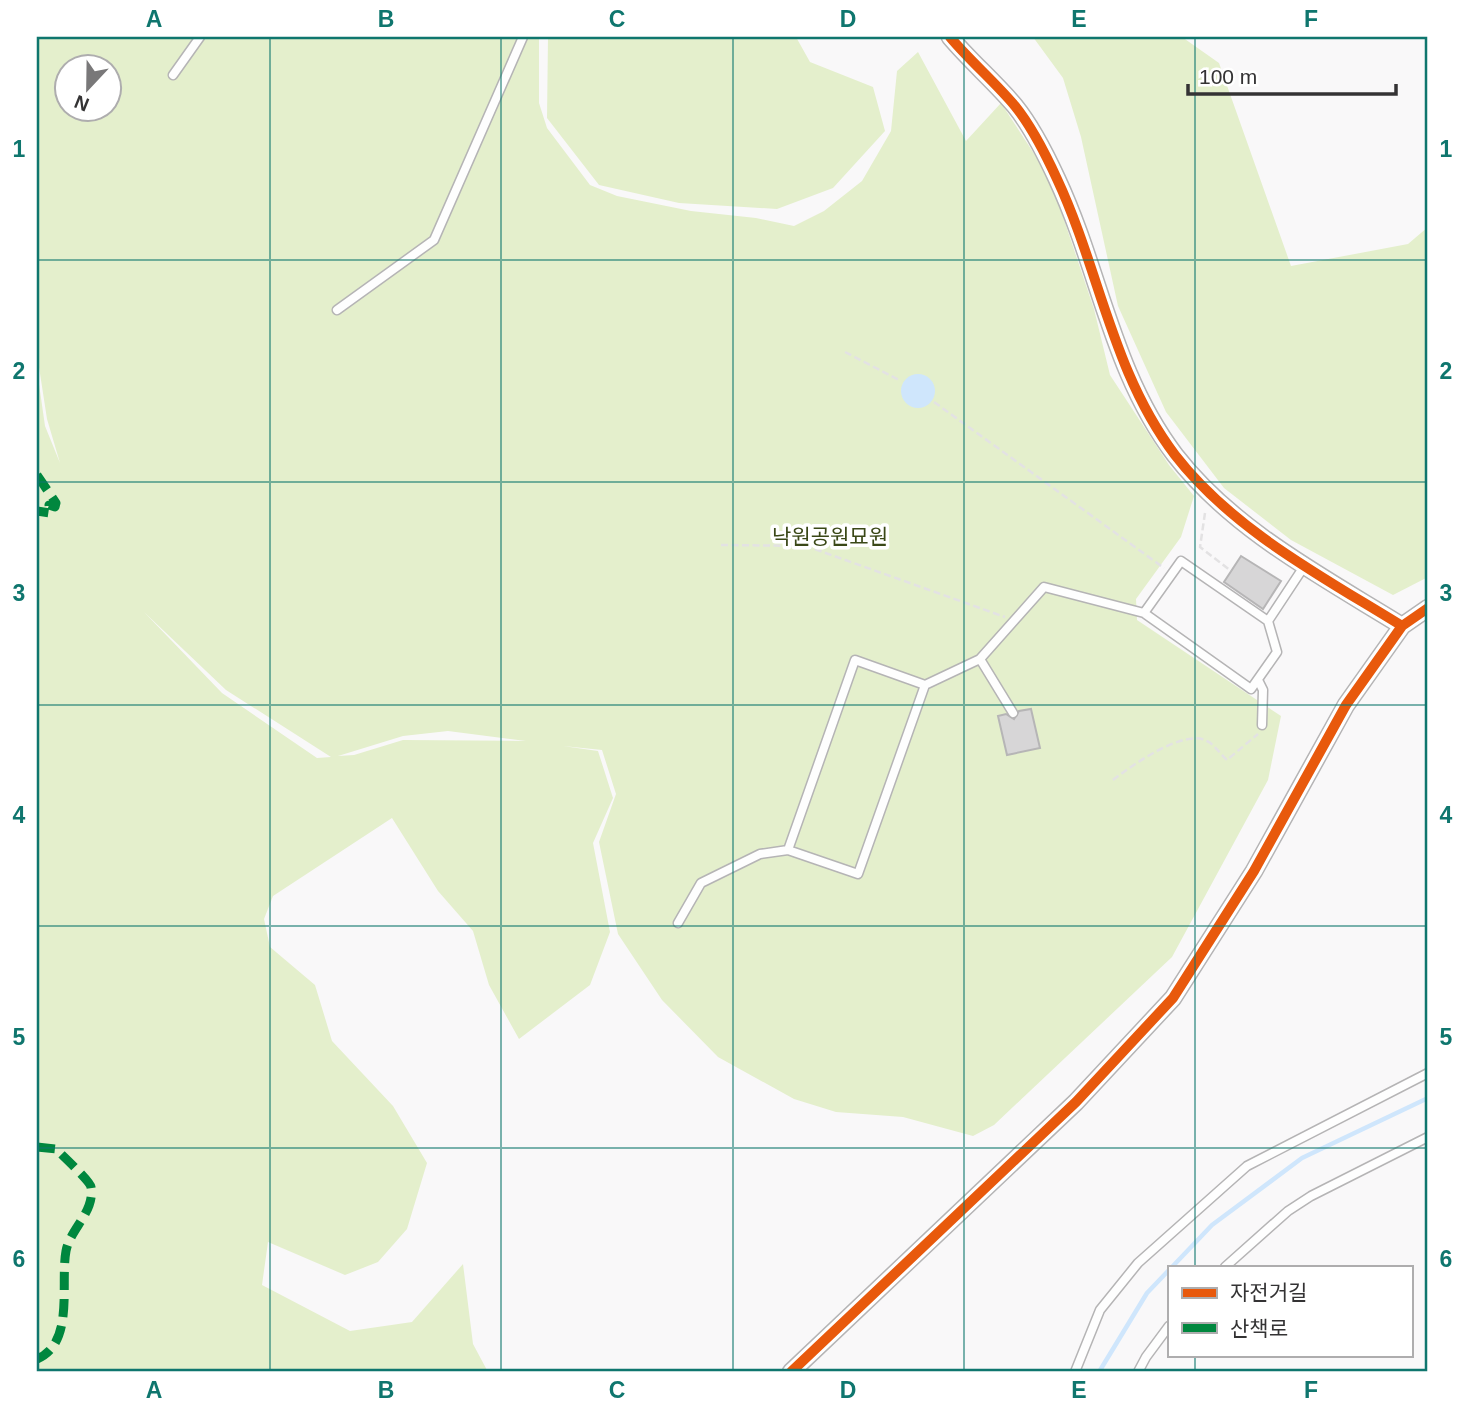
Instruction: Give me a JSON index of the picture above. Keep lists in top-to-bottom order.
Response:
{
  "parks": ["낙원공원묘원"],
  "legend": ["자전거길", "산책로"],
  "scale_bar": "100 m",
  "north": "bottom",
  "grid": {
    "columns": [
      "A",
      "B",
      "C",
      "D",
      "E",
      "F"
    ],
    "rows": [
      "1",
      "2",
      "3",
      "4",
      "5",
      "6"
    ]
  }
}
